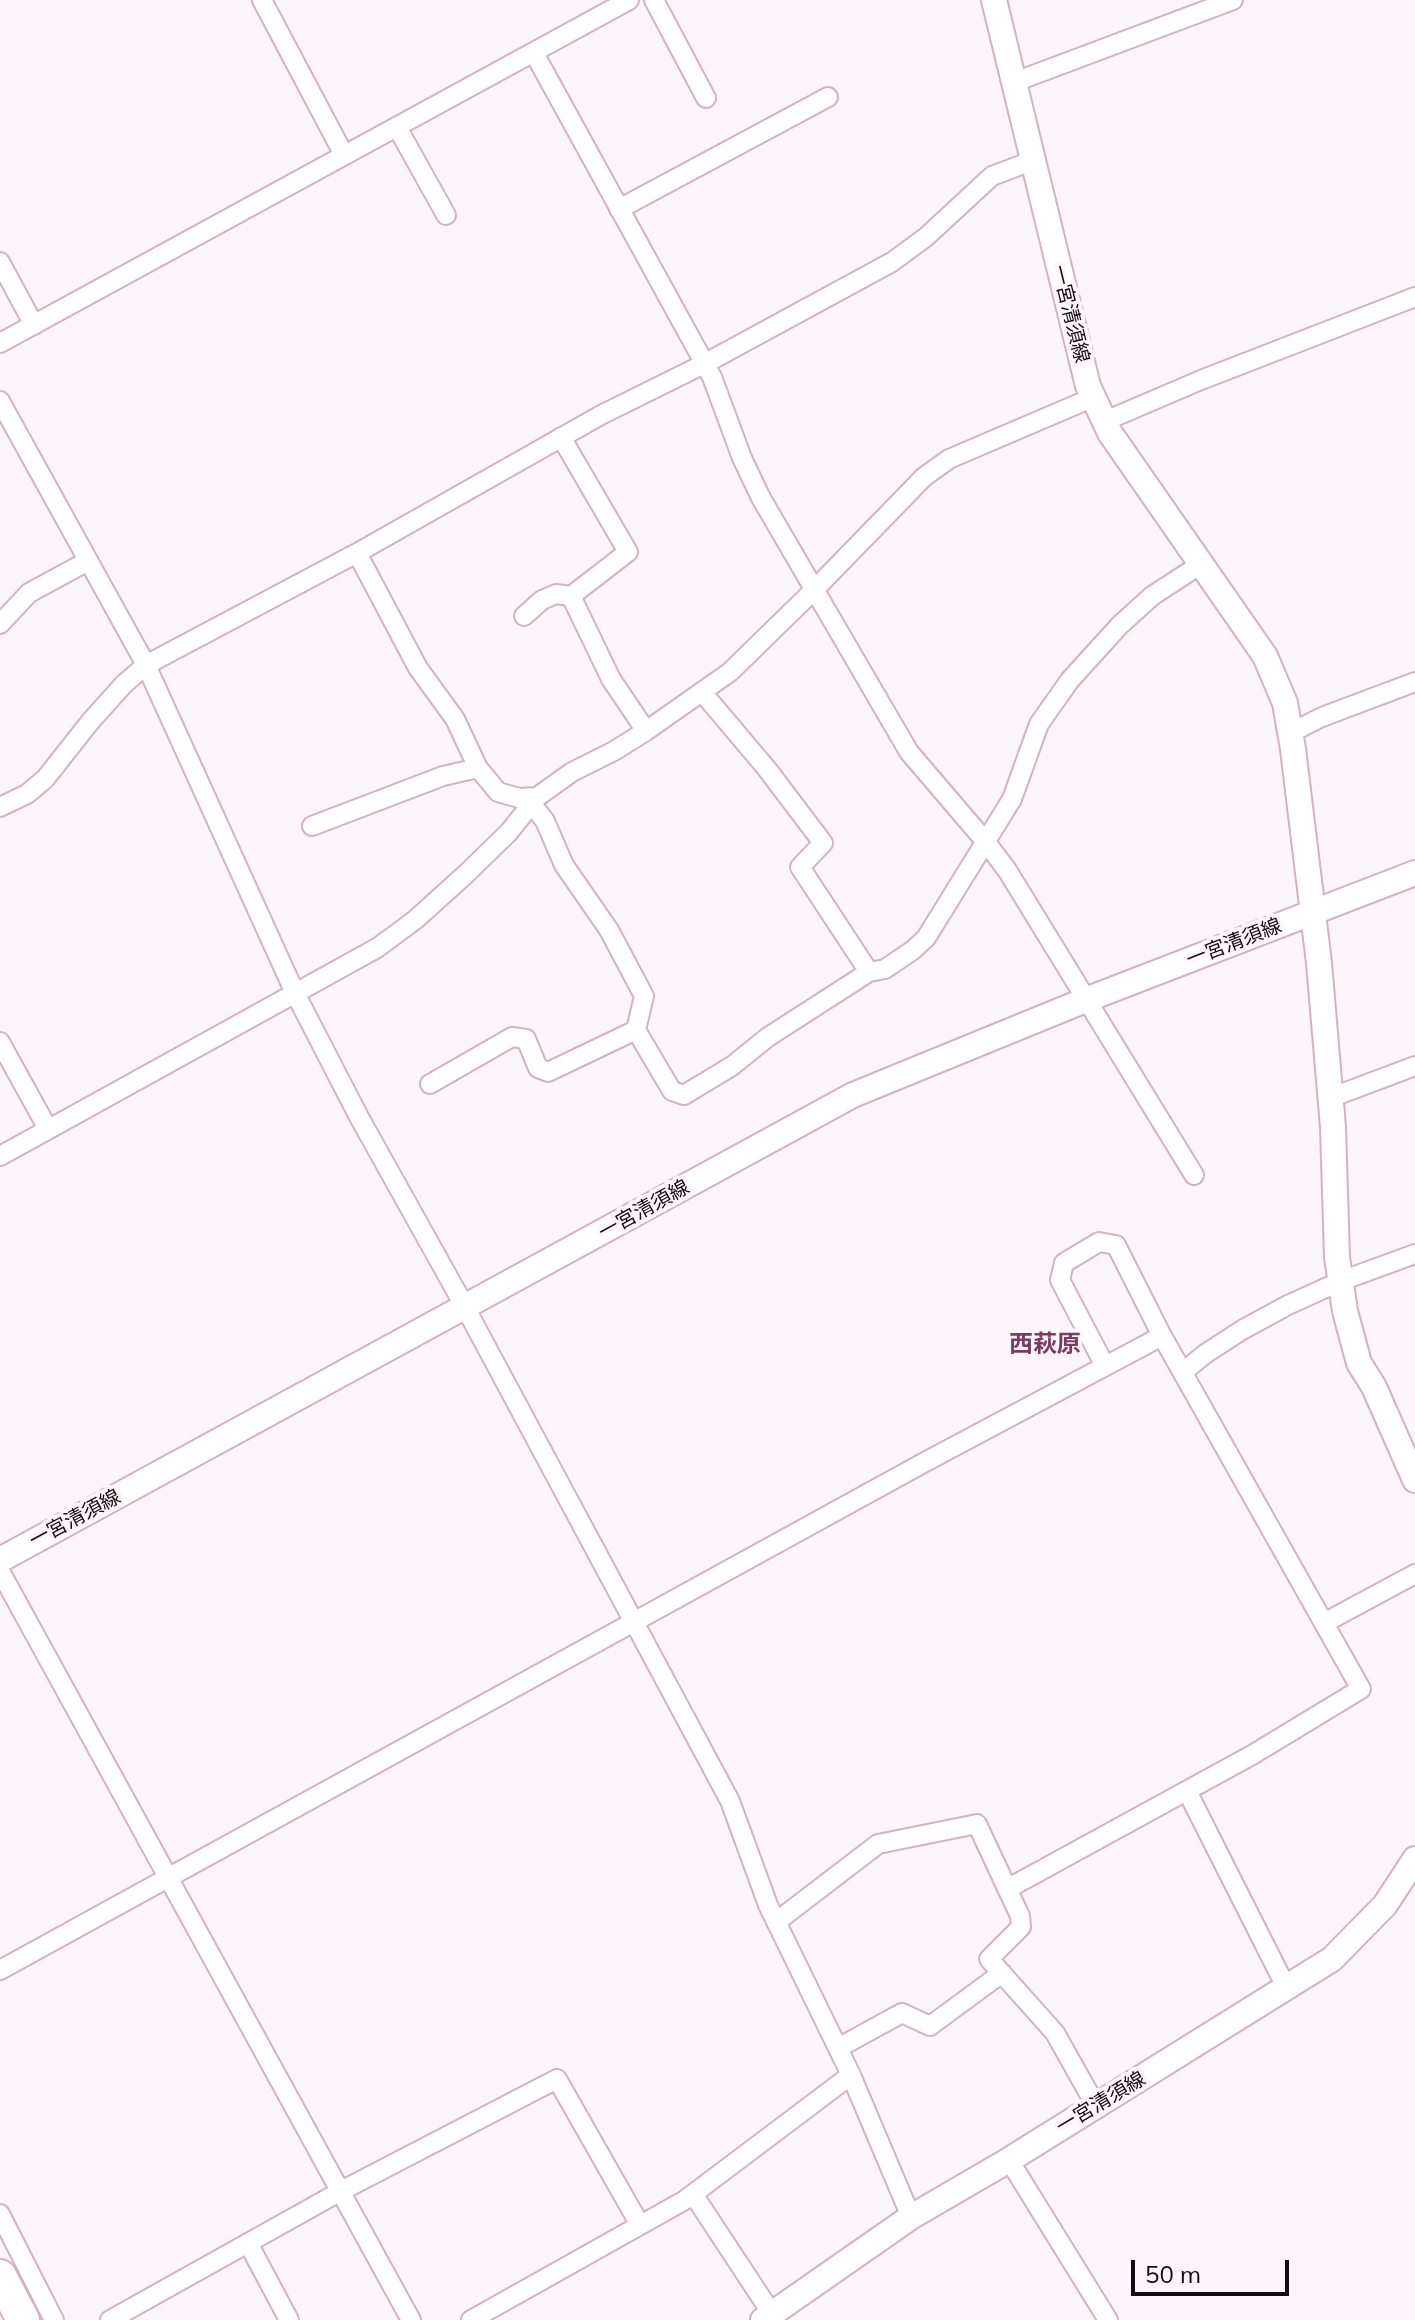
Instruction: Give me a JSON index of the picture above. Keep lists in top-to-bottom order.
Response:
{
  "streets": {
    "main road": ["一宮清須線"]
  },
  "districts": ["西萩原"],
  "scale_bar": "50 m"
}
